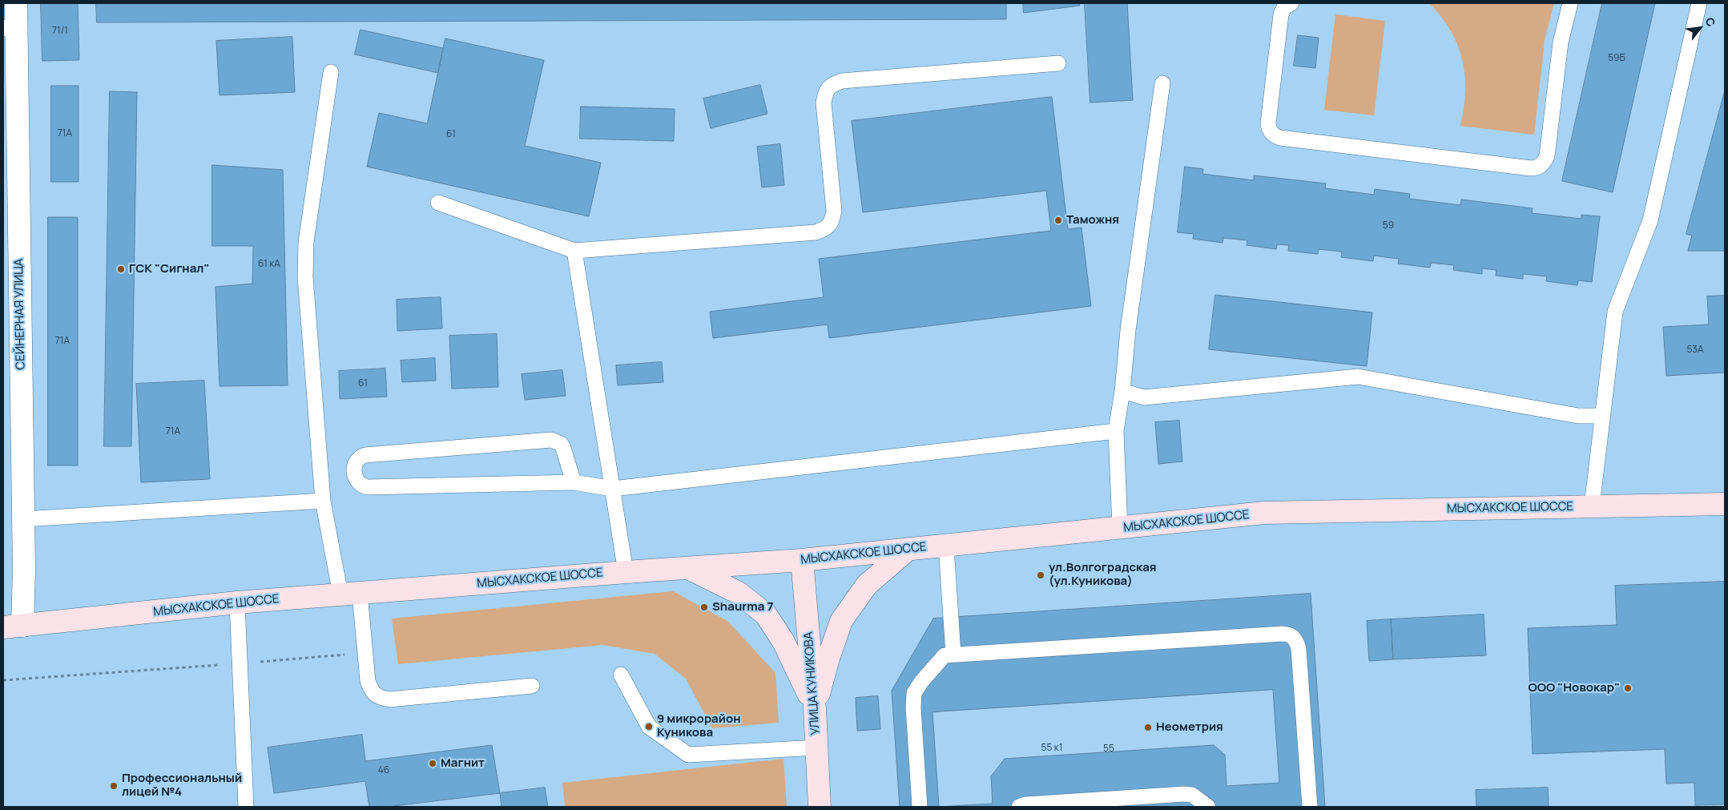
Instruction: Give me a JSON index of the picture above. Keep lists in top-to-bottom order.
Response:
{
  "streets": {
    "street": ["СЕЙНЕРНАЯ УЛИЦА", "МЫСХАКСКОЕ ШОССЕ", "УЛИЦА КУНИКОВА"]
  },
  "crossings": [
    ["СЕЙНЕРНАЯ УЛИЦА", "МЫСХАКСКОЕ ШОССЕ"],
    ["МЫСХАКСКОЕ ШОССЕ", "УЛИЦА КУНИКОВА"]
  ],
  "places": [
    "Таможня",
    "ГСК \"Сигнал\"",
    "ул.Волгоградская (ул.Куникова)",
    "Shaurma 7",
    "ООО \"Новокар\"",
    "9 микрорайон Куникова",
    "Неометрия",
    "Магнит",
    "Профессиональный лицей №4"
  ],
  "house_numbers": [
    "71/1",
    "59Б",
    "71А",
    "61",
    "59",
    "61 кА",
    "71А",
    "53А",
    "61",
    "71А",
    "55 к1",
    "55",
    "46"
  ],
  "north": "top right"
}
